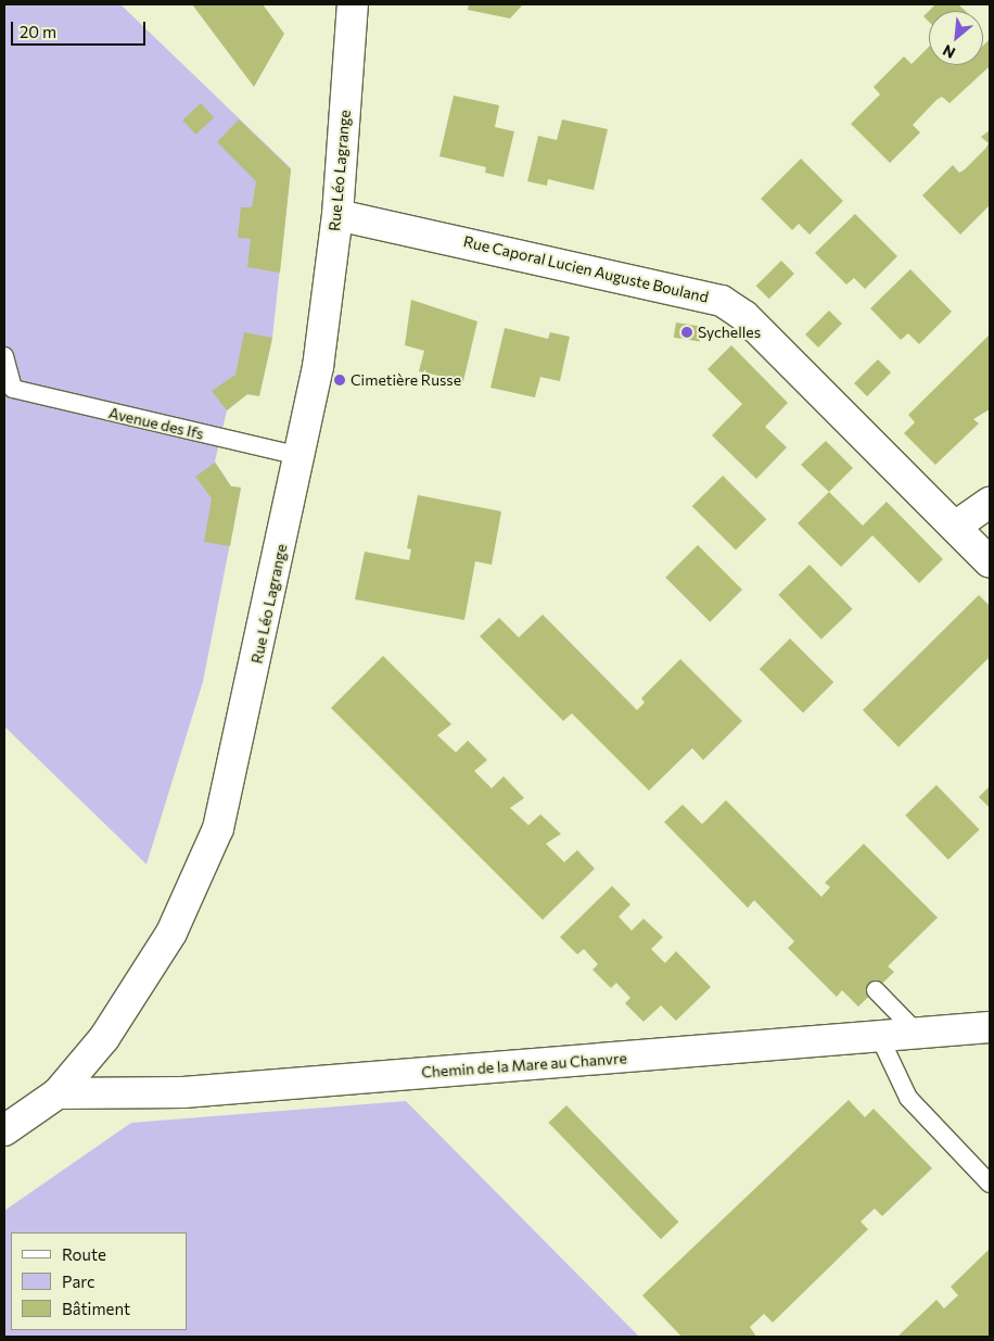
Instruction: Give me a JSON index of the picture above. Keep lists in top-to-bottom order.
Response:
{
  "streets": {
    "street": ["Rue Léo Lagrange", "Rue Caporal Lucien Auguste Bouland", "Chemin de la Mare au Chanvre"],
    "lane": ["Avenue des Ifs"]
  },
  "crossings": [
    ["Rue Léo Lagrange", "Rue Caporal Lucien Auguste Bouland"],
    ["Rue Léo Lagrange", "Avenue des Ifs"],
    ["Rue Léo Lagrange", "Chemin de la Mare au Chanvre"]
  ],
  "places": ["Sychelles", "Cimetière Russe"],
  "legend": ["Route", "Parc", "Bâtiment"],
  "scale_bar": "20 m",
  "north": "bottom left"
}
